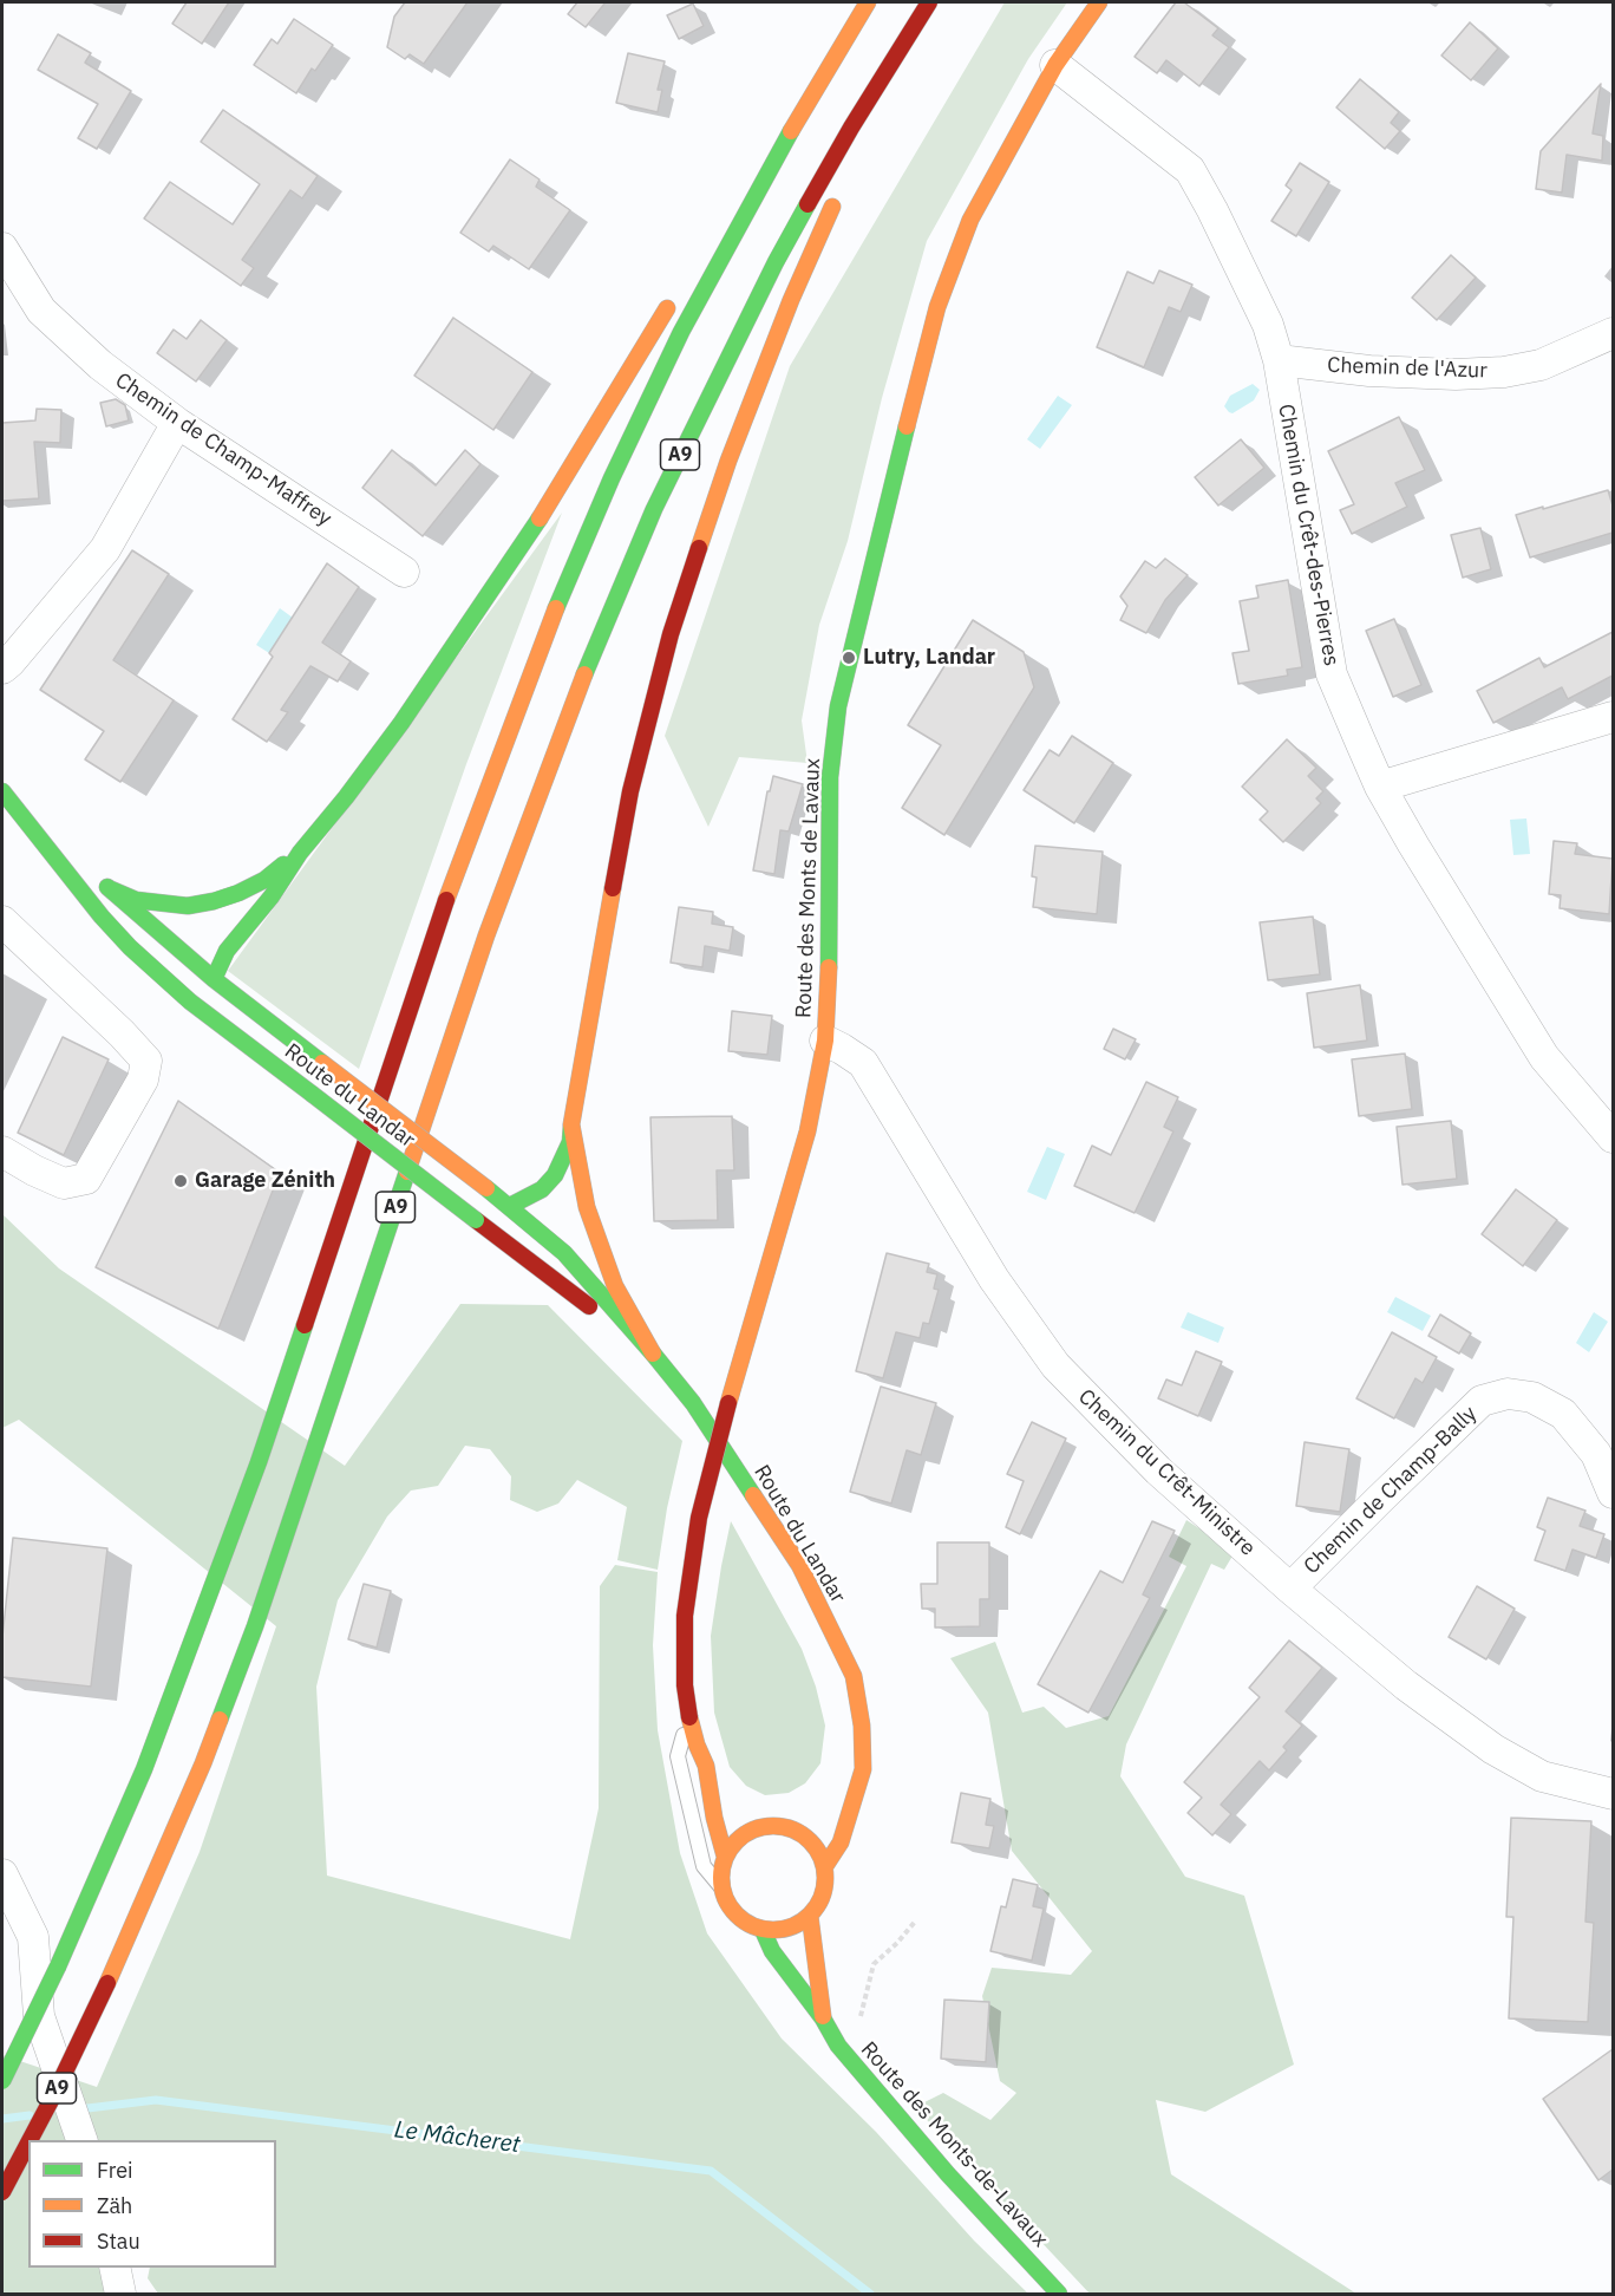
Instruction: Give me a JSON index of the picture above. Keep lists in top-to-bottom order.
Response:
{
  "streets": {
    "main road": [
      "A9",
      "Route des Monts de Lavaux",
      "Route du Landar",
      "Route des Monts-de-Lavaux"
    ],
    "street": [
      "Chemin de l'Azur",
      "Chemin de Champ-Maffrey",
      "Chemin du Crêt-des-Pierres",
      "Chemin du Crêt-Ministre",
      "Chemin de Champ-Bally"
    ]
  },
  "crossings": [
    ["Chemin de l'Azur", "Chemin du Crêt-des-Pierres"],
    ["Chemin du Crêt-des-Pierres", "Route des Monts de Lavaux"],
    ["Route des Monts de Lavaux", "Route du Landar"],
    ["Route des Monts de Lavaux", "Chemin du Crêt-Ministre"],
    ["Chemin du Crêt-Ministre", "Chemin de Champ-Bally"]
  ],
  "water": ["Le Mâcheret"],
  "places": ["Lutry, Landar", "Garage Zénith"],
  "legend": ["Frei", "Zäh", "Stau"]
}
